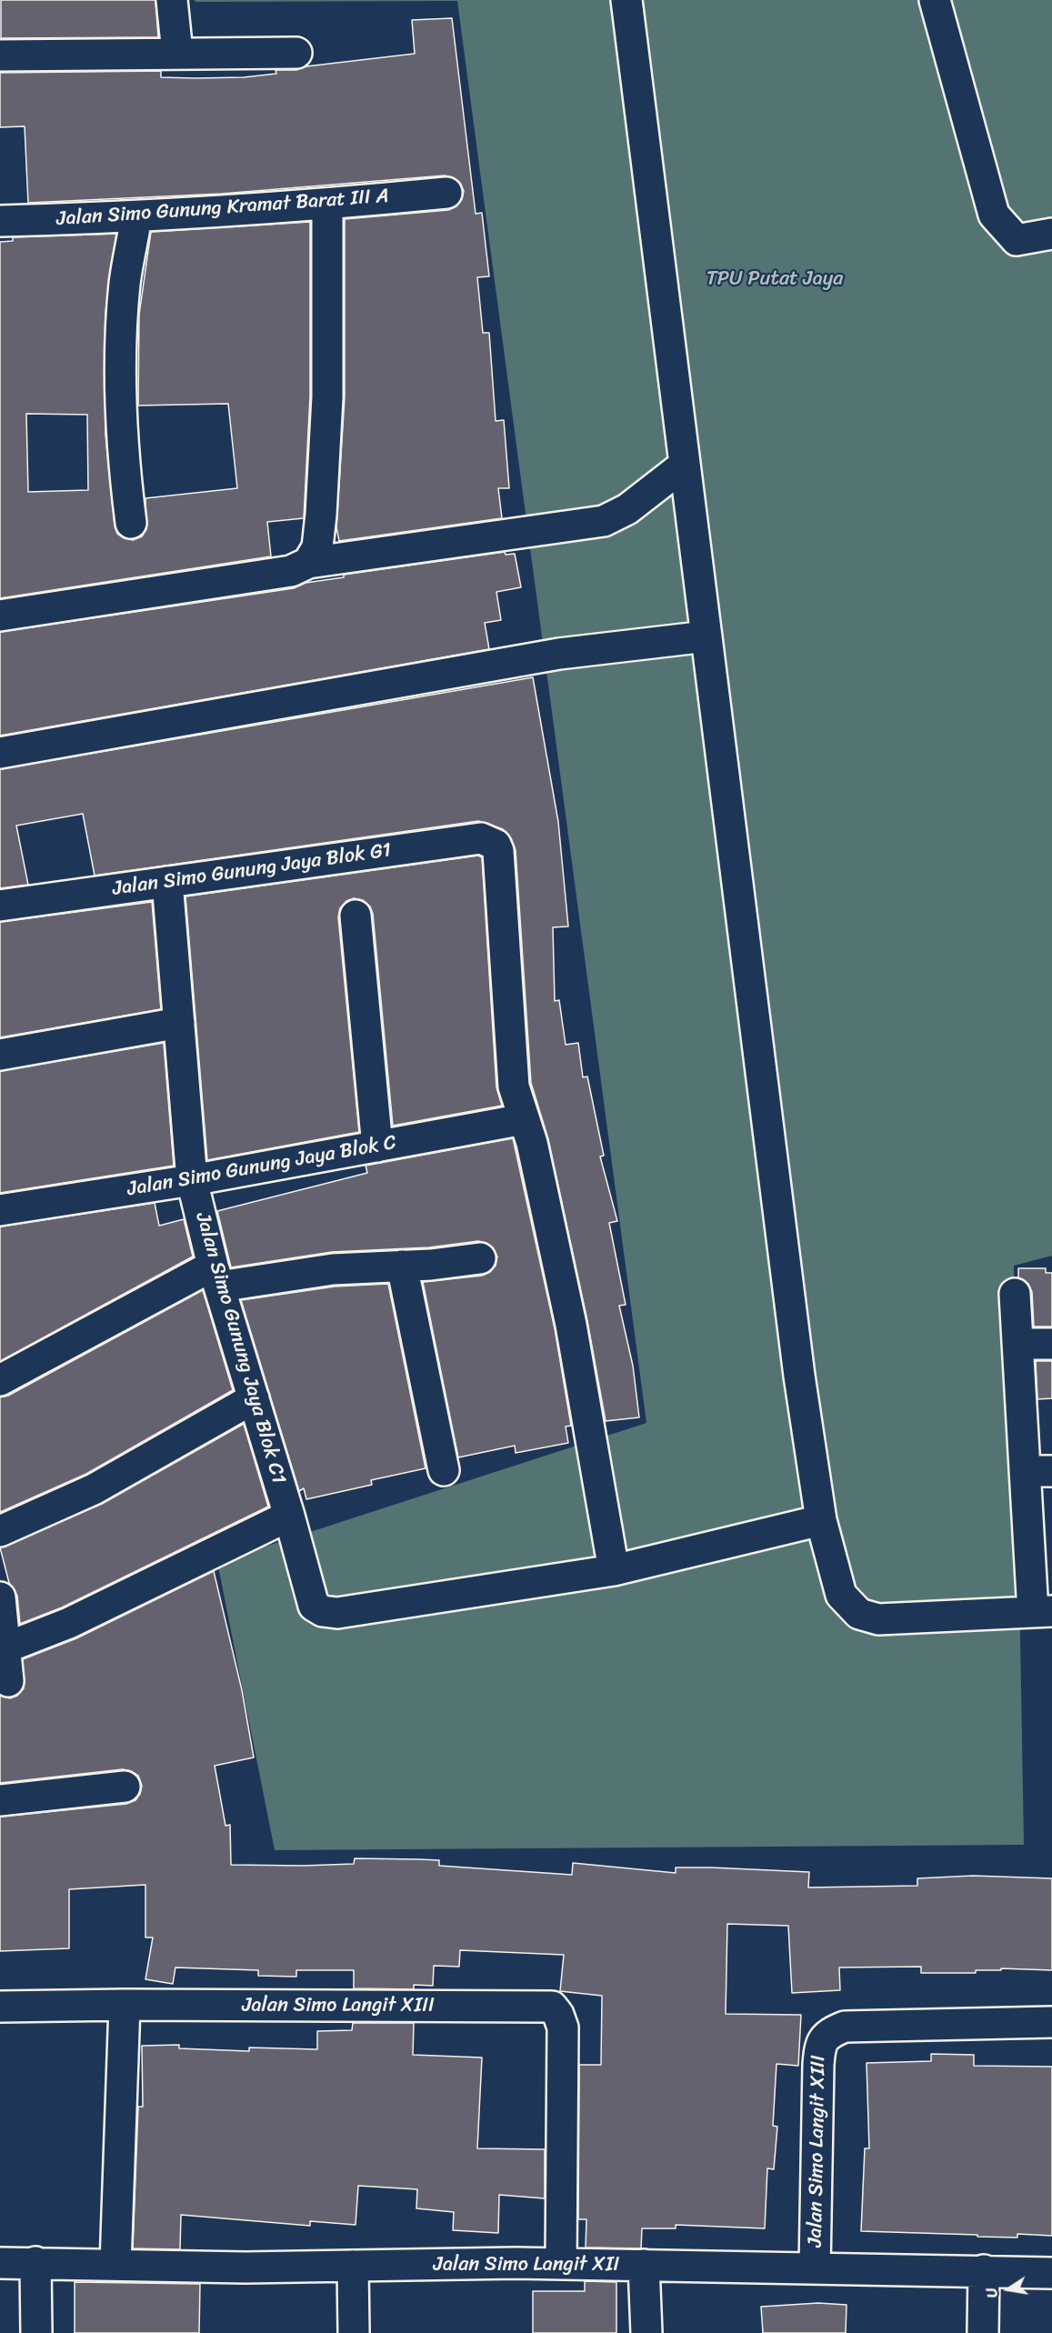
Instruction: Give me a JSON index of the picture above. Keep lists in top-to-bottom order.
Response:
{
  "streets": {
    "street": [
      "Jalan Simo Gunung Kramat Barat III A",
      "Jalan Simo Gunung Jaya Blok G1",
      "Jalan Simo Gunung Jaya Blok C",
      "Jalan Simo Gunung Jaya Blok C1",
      "Jalan Simo Langit XIII",
      "Jalan Simo Langit XII"
    ]
  },
  "crossings": [
    ["Jalan Simo Gunung Jaya Blok G1", "Jalan Simo Gunung Jaya Blok C"],
    ["Jalan Simo Gunung Jaya Blok G1", "Jalan Simo Gunung Jaya Blok C1"],
    ["Jalan Simo Gunung Jaya Blok C", "Jalan Simo Gunung Jaya Blok C1"],
    ["Jalan Simo Langit XIII", "Jalan Simo Langit XII"]
  ],
  "parks": ["TPU Putat Jaya"],
  "north": "left"
}
